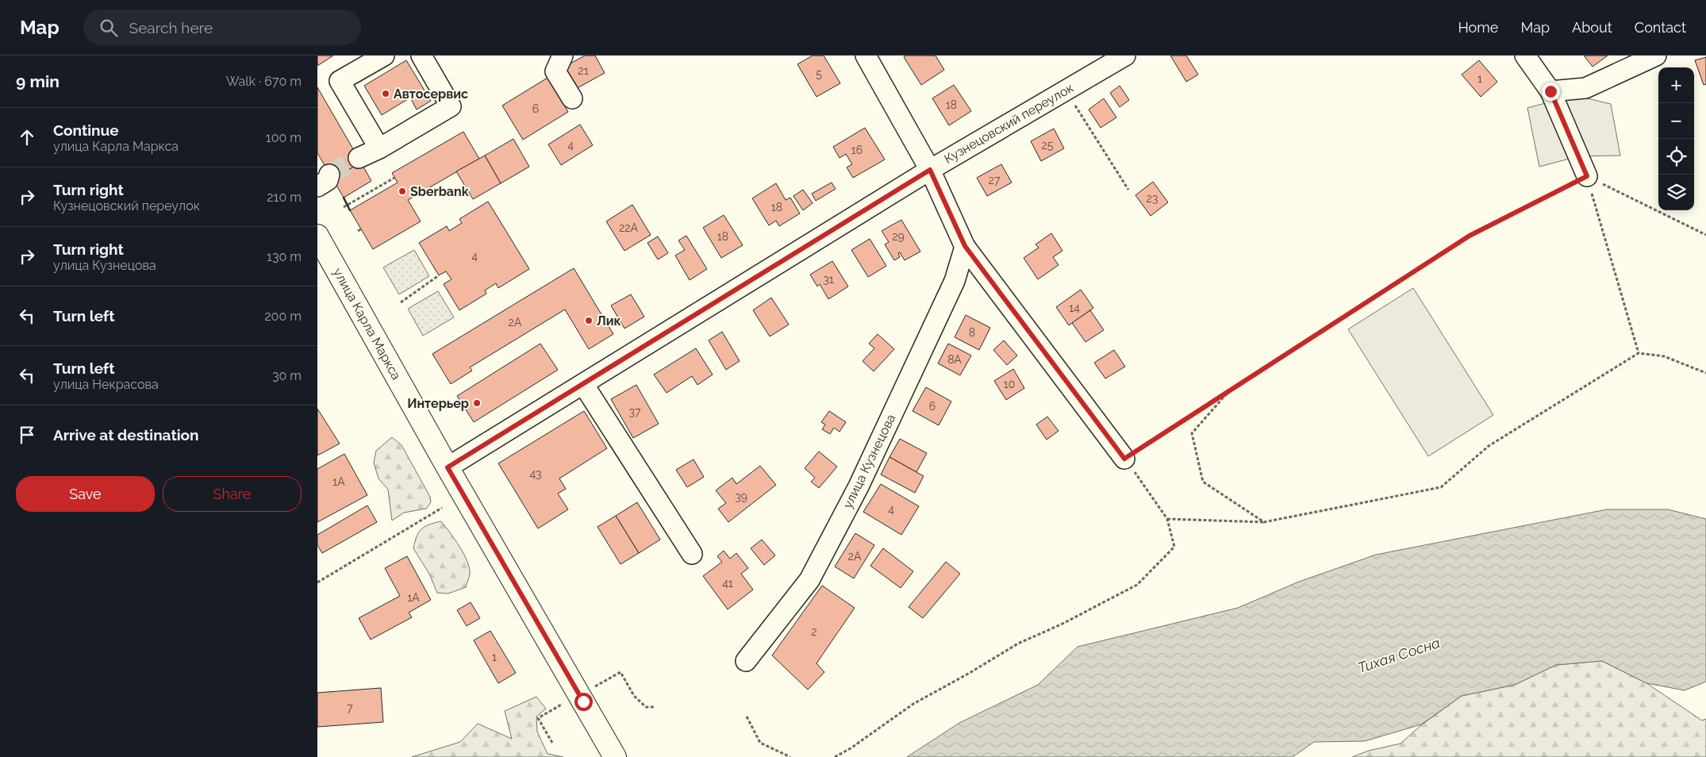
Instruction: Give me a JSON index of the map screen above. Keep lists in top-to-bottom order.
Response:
{
  "streets": {
    "main road": ["улица Карла Маркса"],
    "street": ["Кузнецовский переулок", "улица Кузнецова"]
  },
  "crossings": [
    ["Кузнецовский переулок", "улица Карла Маркса"]
  ],
  "water": ["Тихая Сосна"],
  "places": [
    "Автосервис",
    "Sberbank",
    "Лик",
    "Интерьер"
  ],
  "house_numbers": [
    "21",
    "5",
    "1",
    "18",
    "6",
    "4",
    "25",
    "16",
    "27",
    "23",
    "18",
    "22А",
    "18",
    "29",
    "4",
    "31",
    "14",
    "2А",
    "8",
    "8А",
    "10",
    "6",
    "37",
    "43",
    "1А",
    "39",
    "4",
    "2А",
    "41",
    "1А",
    "2",
    "1",
    "7"
  ],
  "page": {
    "header": "Map",
    "search": "Search here",
    "nav": [
      "Home",
      "Map",
      "About",
      "Contact"
    ],
    "heading": ["9 min", "Walk · 670 m"],
    "map_buttons": ["+", "−"],
    "list": [
      ["Continue", "улица Карла Маркса", "100 m"],
      ["Turn right", "Кузнецовский переулок", "210 m"],
      ["Turn right", "улица Кузнецова", "130 m"],
      ["Turn left", "200 m"],
      ["Turn left", "улица Некрасова", "30 m"],
      "Arrive at destination"
    ],
    "buttons": ["Save", "Share"]
  }
}
